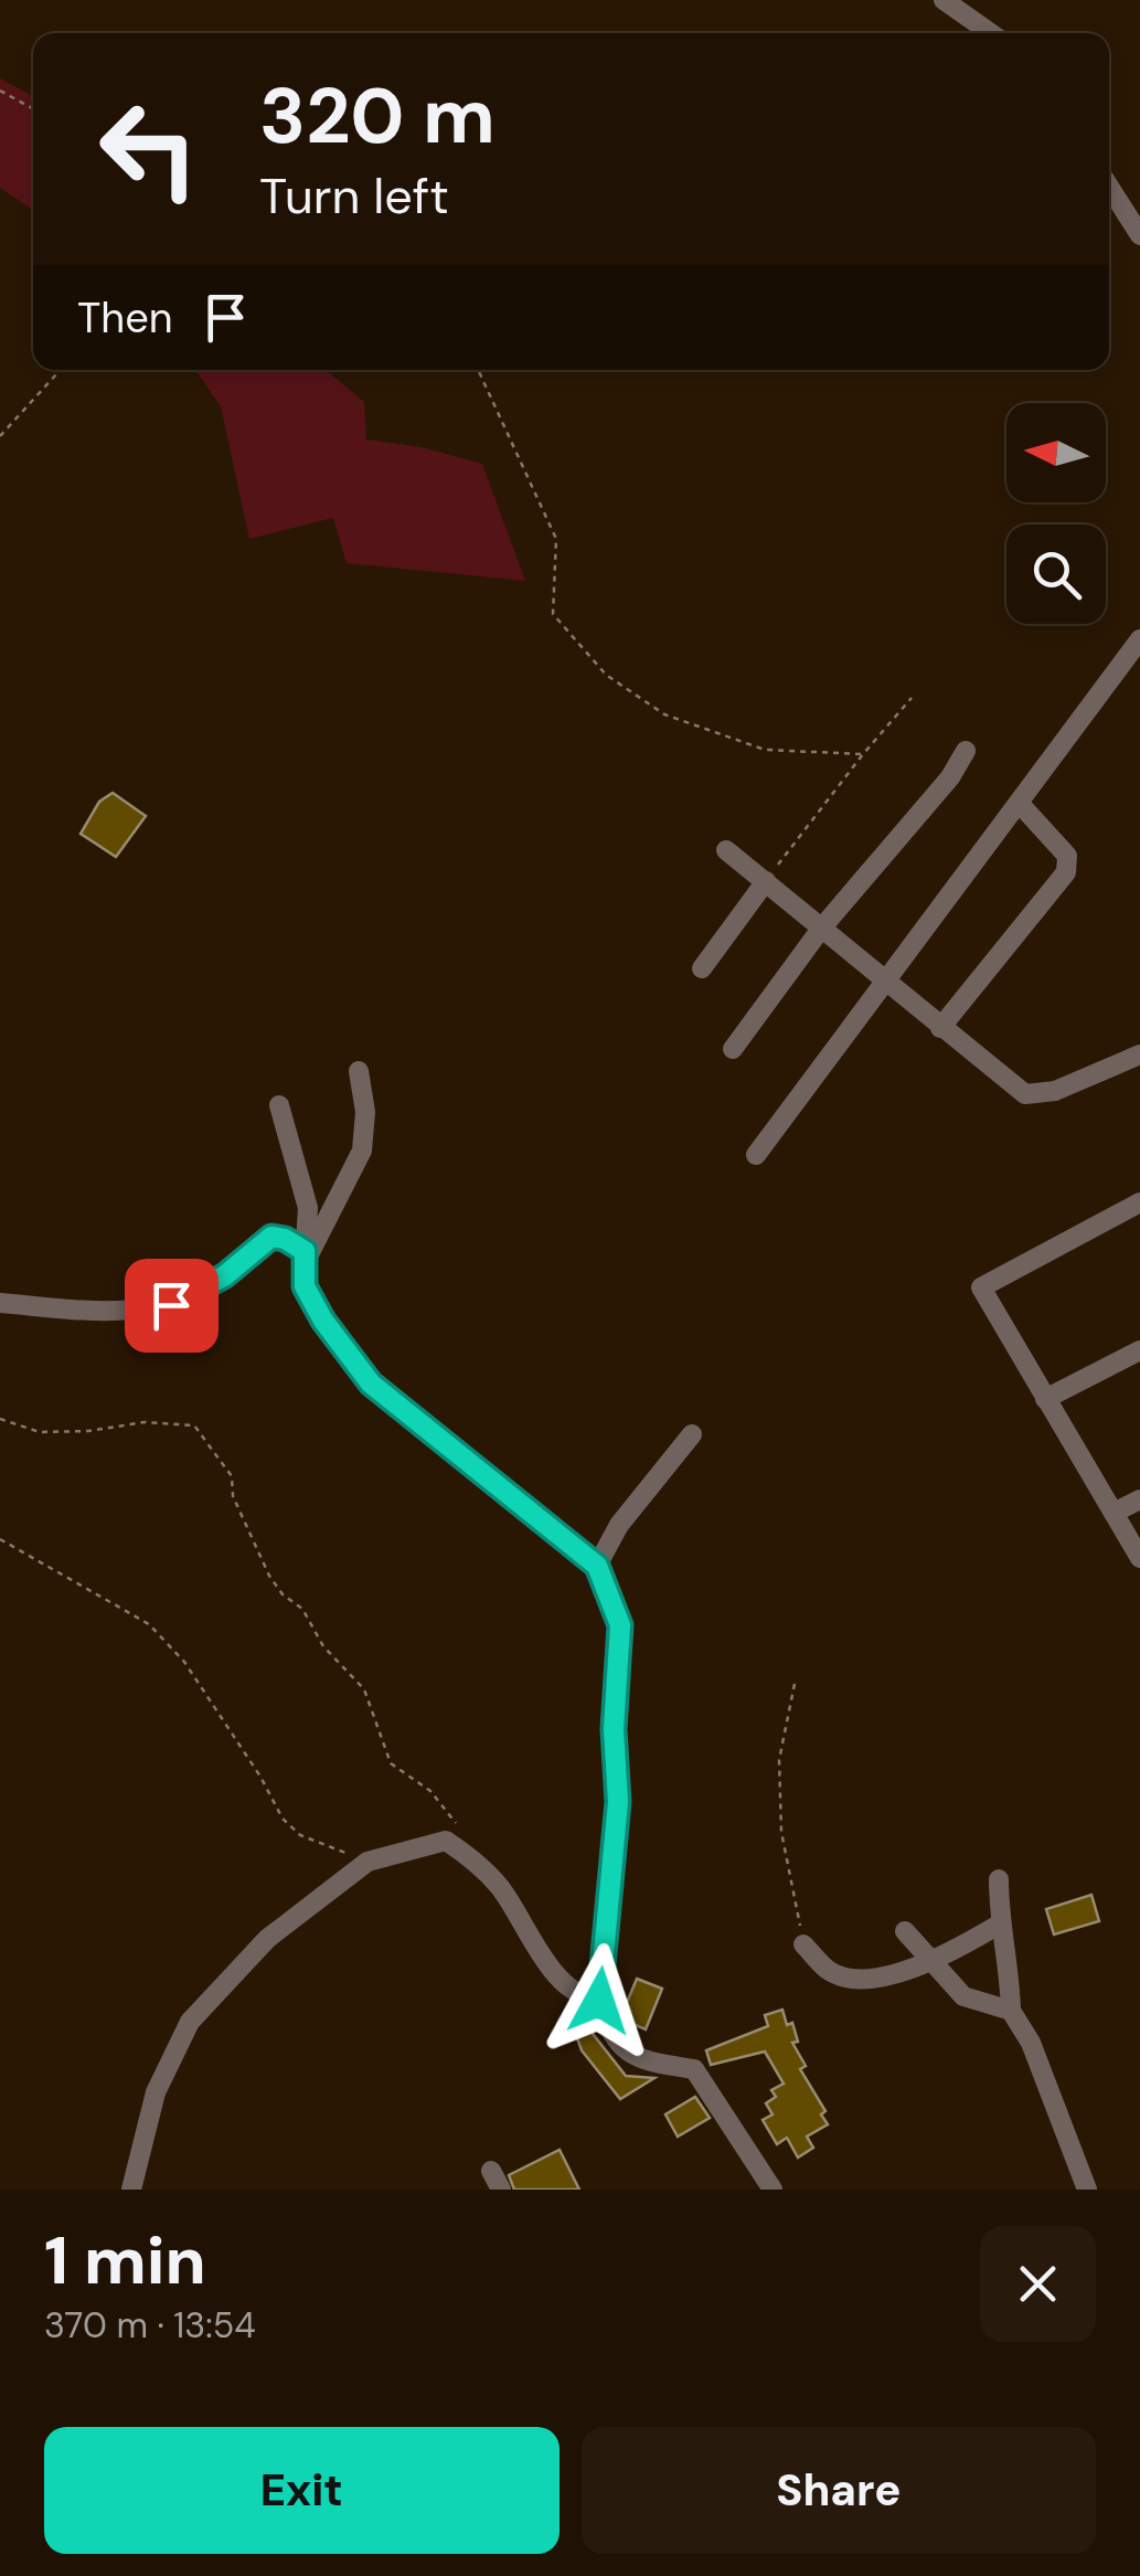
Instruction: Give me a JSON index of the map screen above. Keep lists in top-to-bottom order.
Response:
{
  "north": "left",
  "page": {
    "turn": ["320 m", "Turn left"],
    "then": "Then",
    "heading": ["1 min", "370 m · 13:54"],
    "buttons": ["Exit", "Share"]
  }
}
